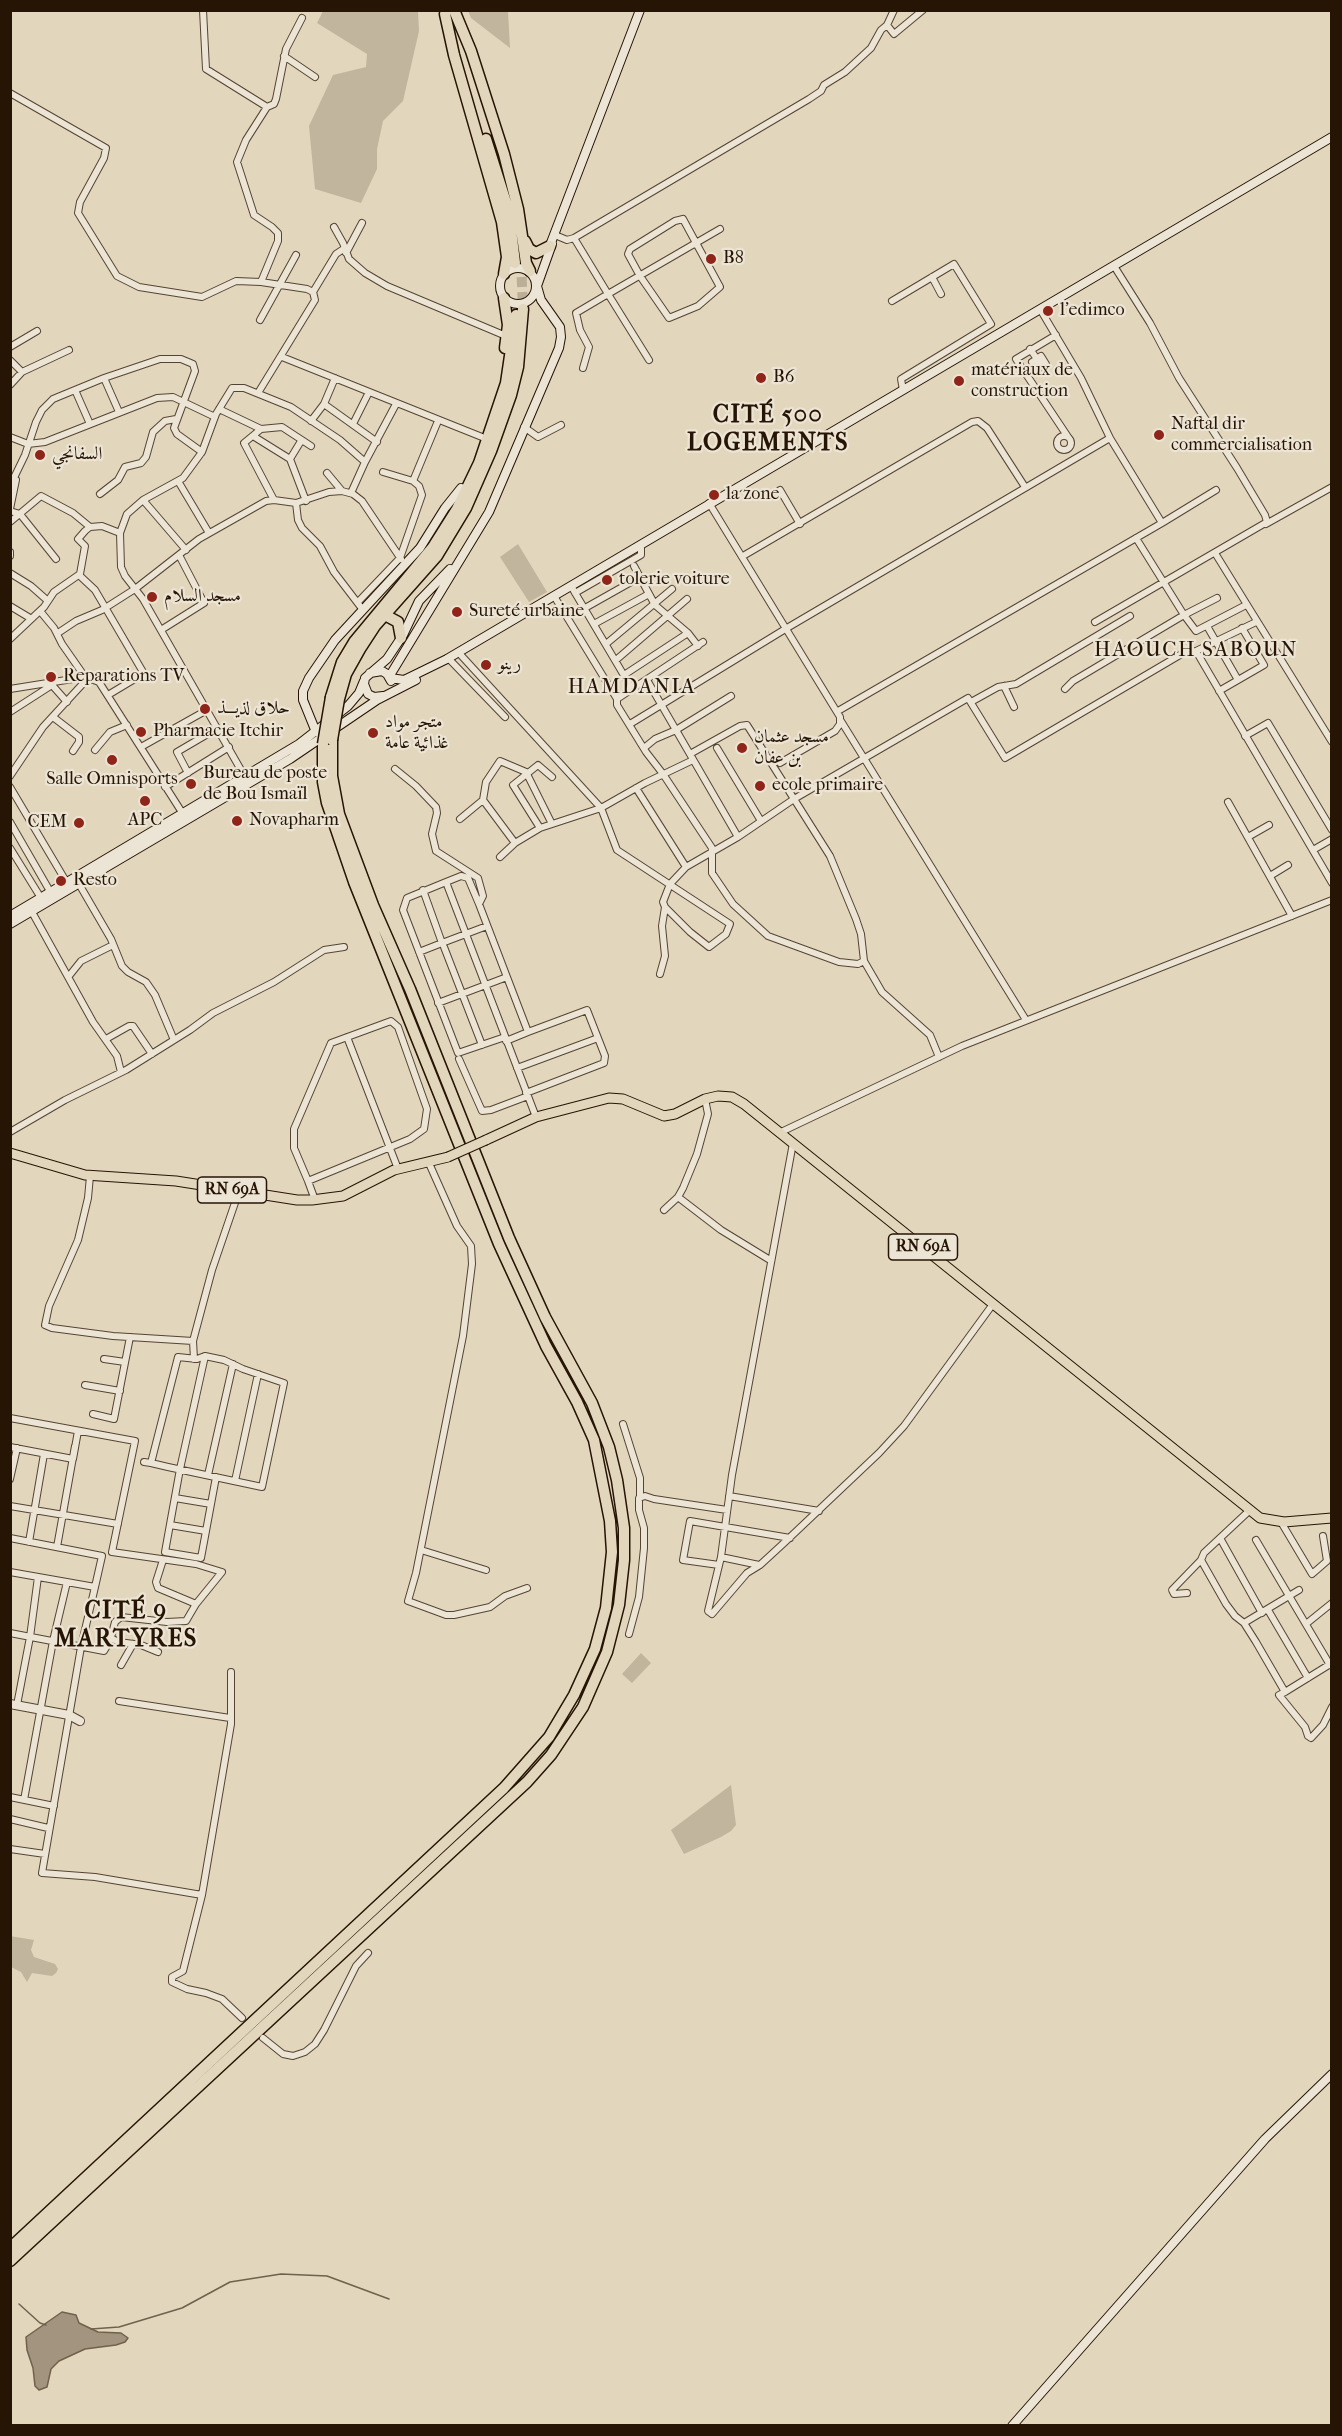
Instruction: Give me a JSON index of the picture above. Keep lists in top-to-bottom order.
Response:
{
  "streets": {
    "main road": ["RN 69A"]
  },
  "districts": [
    "CITÉ 500 LOGEMENTS",
    "HAOUCH SABOUN",
    "HAMDANIA",
    "CITÉ 9 MARTYRES"
  ],
  "places": [
    "B8",
    "l'edimco",
    "B6",
    "matériaux de construction",
    "Naftal dir commercialisation",
    "السفانجي",
    "la zone",
    "tolerie voiture",
    "مسجد السلام",
    "Sureté urbaine",
    "رينو",
    "Reparations TV",
    "حلاق لذيـــذ",
    "Pharmacie Itchir",
    "متجر مواد غذائية عامة",
    "مسجد عثمان بن عفان",
    "Salle Omnisports",
    "Bureau de poste de Bou Ismaïl",
    "ecole primaire",
    "APC",
    "Novapharm",
    "CEM",
    "Resto"
  ]
}
